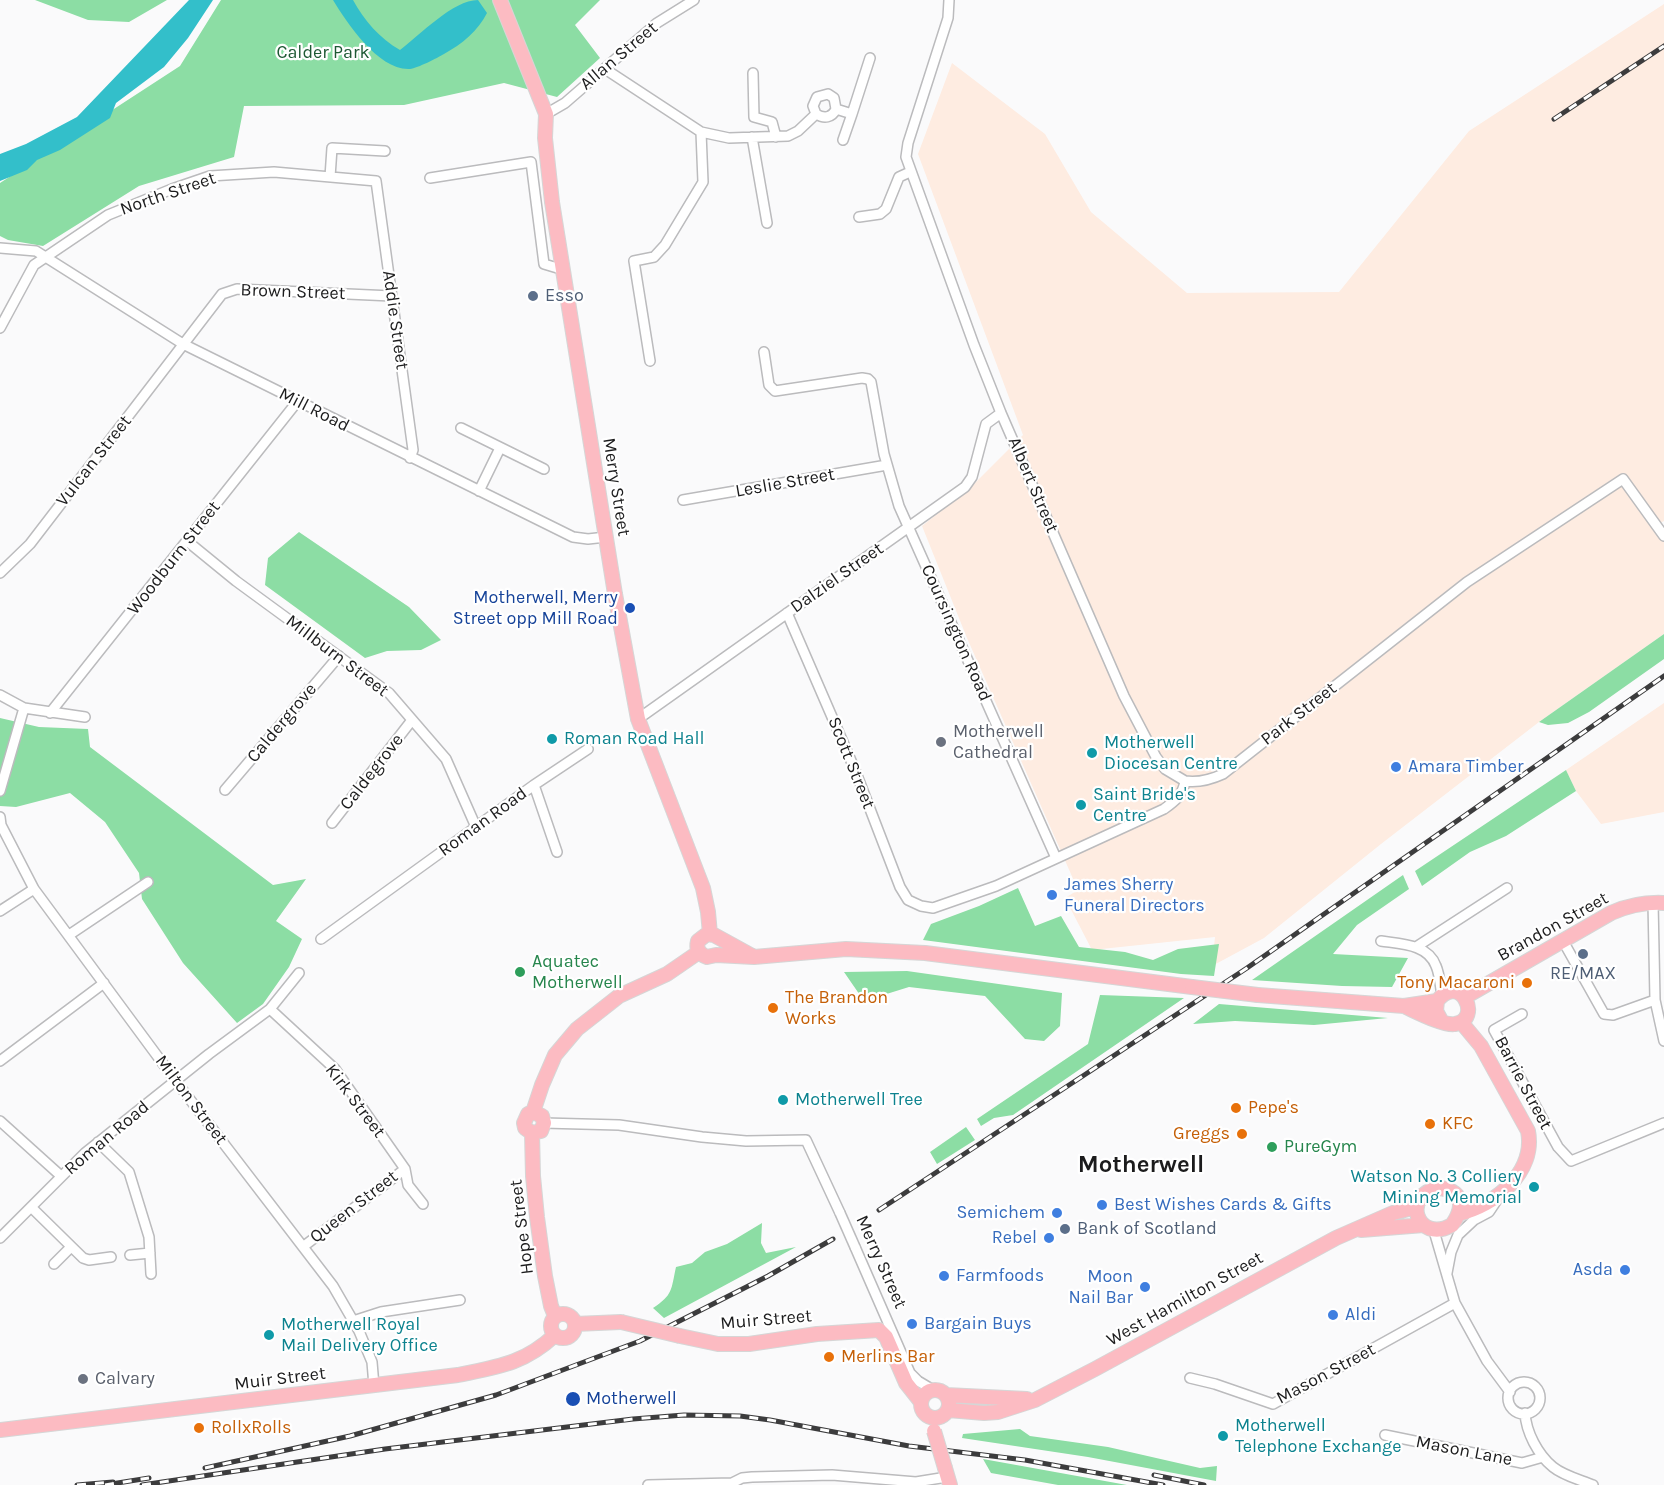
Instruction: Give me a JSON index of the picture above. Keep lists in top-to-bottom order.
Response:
{
  "streets": {
    "main road": [
      "Merry Street",
      "Brandon Street",
      "Hope Street",
      "West Hamilton Street",
      "Muir Street"
    ],
    "street": [
      "Allan Street",
      "North Street",
      "Brown Street",
      "Addie Street",
      "Mill Road",
      "Vulcan Street",
      "Leslie Street",
      "Albert Street",
      "Woodburn Street",
      "Dalziel Street",
      "Coursington Road",
      "Millburn Street",
      "Park Street",
      "Caldergrove",
      "Scott Street",
      "Caldegrove",
      "Roman Road",
      "Barrie Street",
      "Milton Street",
      "Kirk Street",
      "Queen Street",
      "Mason Street",
      "Mason Lane"
    ]
  },
  "crossings": [
    ["Allan Street", "Merry Street"],
    ["North Street", "Addie Street"],
    ["North Street", "Mill Road"],
    ["Brown Street", "Addie Street"],
    ["Brown Street", "Mill Road"],
    ["Brown Street", "Vulcan Street"],
    ["Addie Street", "Mill Road"],
    ["Mill Road", "Vulcan Street"],
    ["Mill Road", "Merry Street"],
    ["Mill Road", "Woodburn Street"],
    ["Leslie Street", "Coursington Road"],
    ["Albert Street", "Dalziel Street"],
    ["Albert Street", "Park Street"],
    ["Merry Street", "Dalziel Street"],
    ["Merry Street", "Hope Street"],
    ["Merry Street", "West Hamilton Street"],
    ["Merry Street", "Muir Street"],
    ["Woodburn Street", "Millburn Street"],
    ["Dalziel Street", "Coursington Road"],
    ["Dalziel Street", "Scott Street"],
    ["Coursington Road", "Scott Street"],
    ["Millburn Street", "Caldergrove"],
    ["Millburn Street", "Caldegrove"],
    ["Millburn Street", "Roman Road"],
    ["Roman Road", "Milton Street"],
    ["Roman Road", "Kirk Street"],
    ["Milton Street", "Queen Street"],
    ["Milton Street", "Muir Street"],
    ["Kirk Street", "Queen Street"],
    ["Hope Street", "Muir Street"],
    ["West Hamilton Street", "Muir Street"]
  ],
  "districts": ["Motherwell"],
  "parks": ["Calder Park"],
  "places": [
    "Esso",
    "Motherwell, Merry Street opp Mill Road",
    "Roman Road Hall",
    "Motherwell Cathedral",
    "Motherwell Diocesan Centre",
    "Amara Timber",
    "Saint Bride's Centre",
    "James Sherry Funeral Directors",
    "RE/MAX",
    "Aquatec Motherwell",
    "Tony Macaroni",
    "The Brandon Works",
    "Motherwell Tree",
    "Pepe's",
    "KFC",
    "Greggs",
    "PureGym",
    "Watson No. 3 Colliery Mining Memorial",
    "Best Wishes Cards & Gifts",
    "Semichem",
    "Bank of Scotland",
    "Rebel",
    "Asda",
    "Farmfoods",
    "Moon Nail Bar",
    "Aldi",
    "Bargain Buys",
    "Motherwell Royal Mail Delivery Office",
    "Merlins Bar",
    "Calvary",
    "Motherwell",
    "RollxRolls",
    "Motherwell Telephone Exchange"
  ]
}
